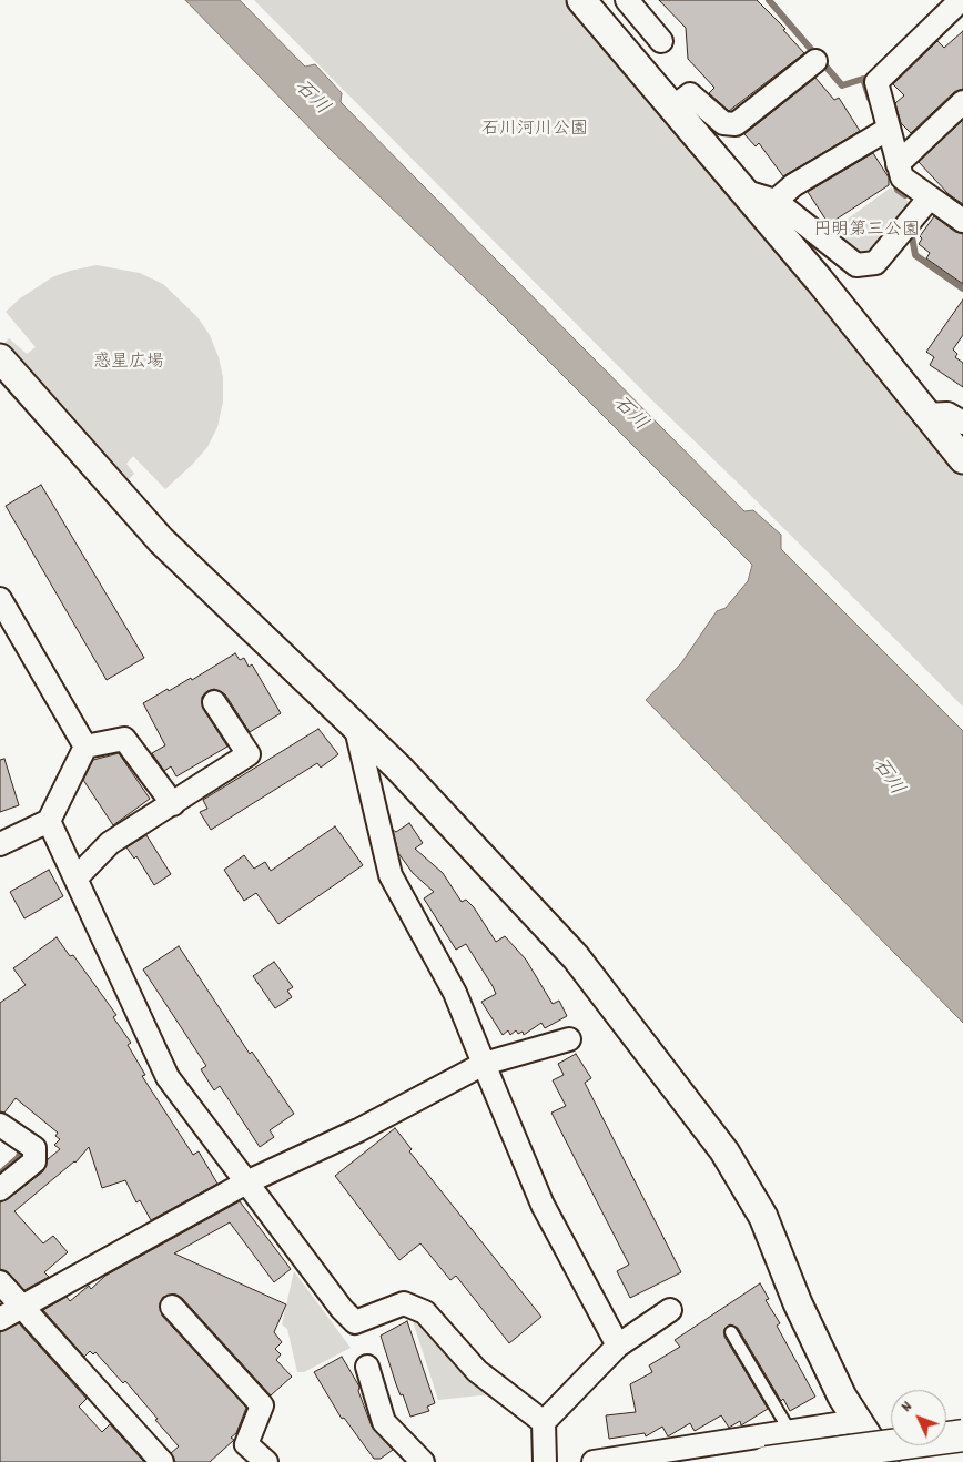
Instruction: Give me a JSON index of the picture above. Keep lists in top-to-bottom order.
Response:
{
  "water": ["石川"],
  "parks": ["石川河川公園", "円明第三公園", "惑星広場"],
  "north": "top left"
}
